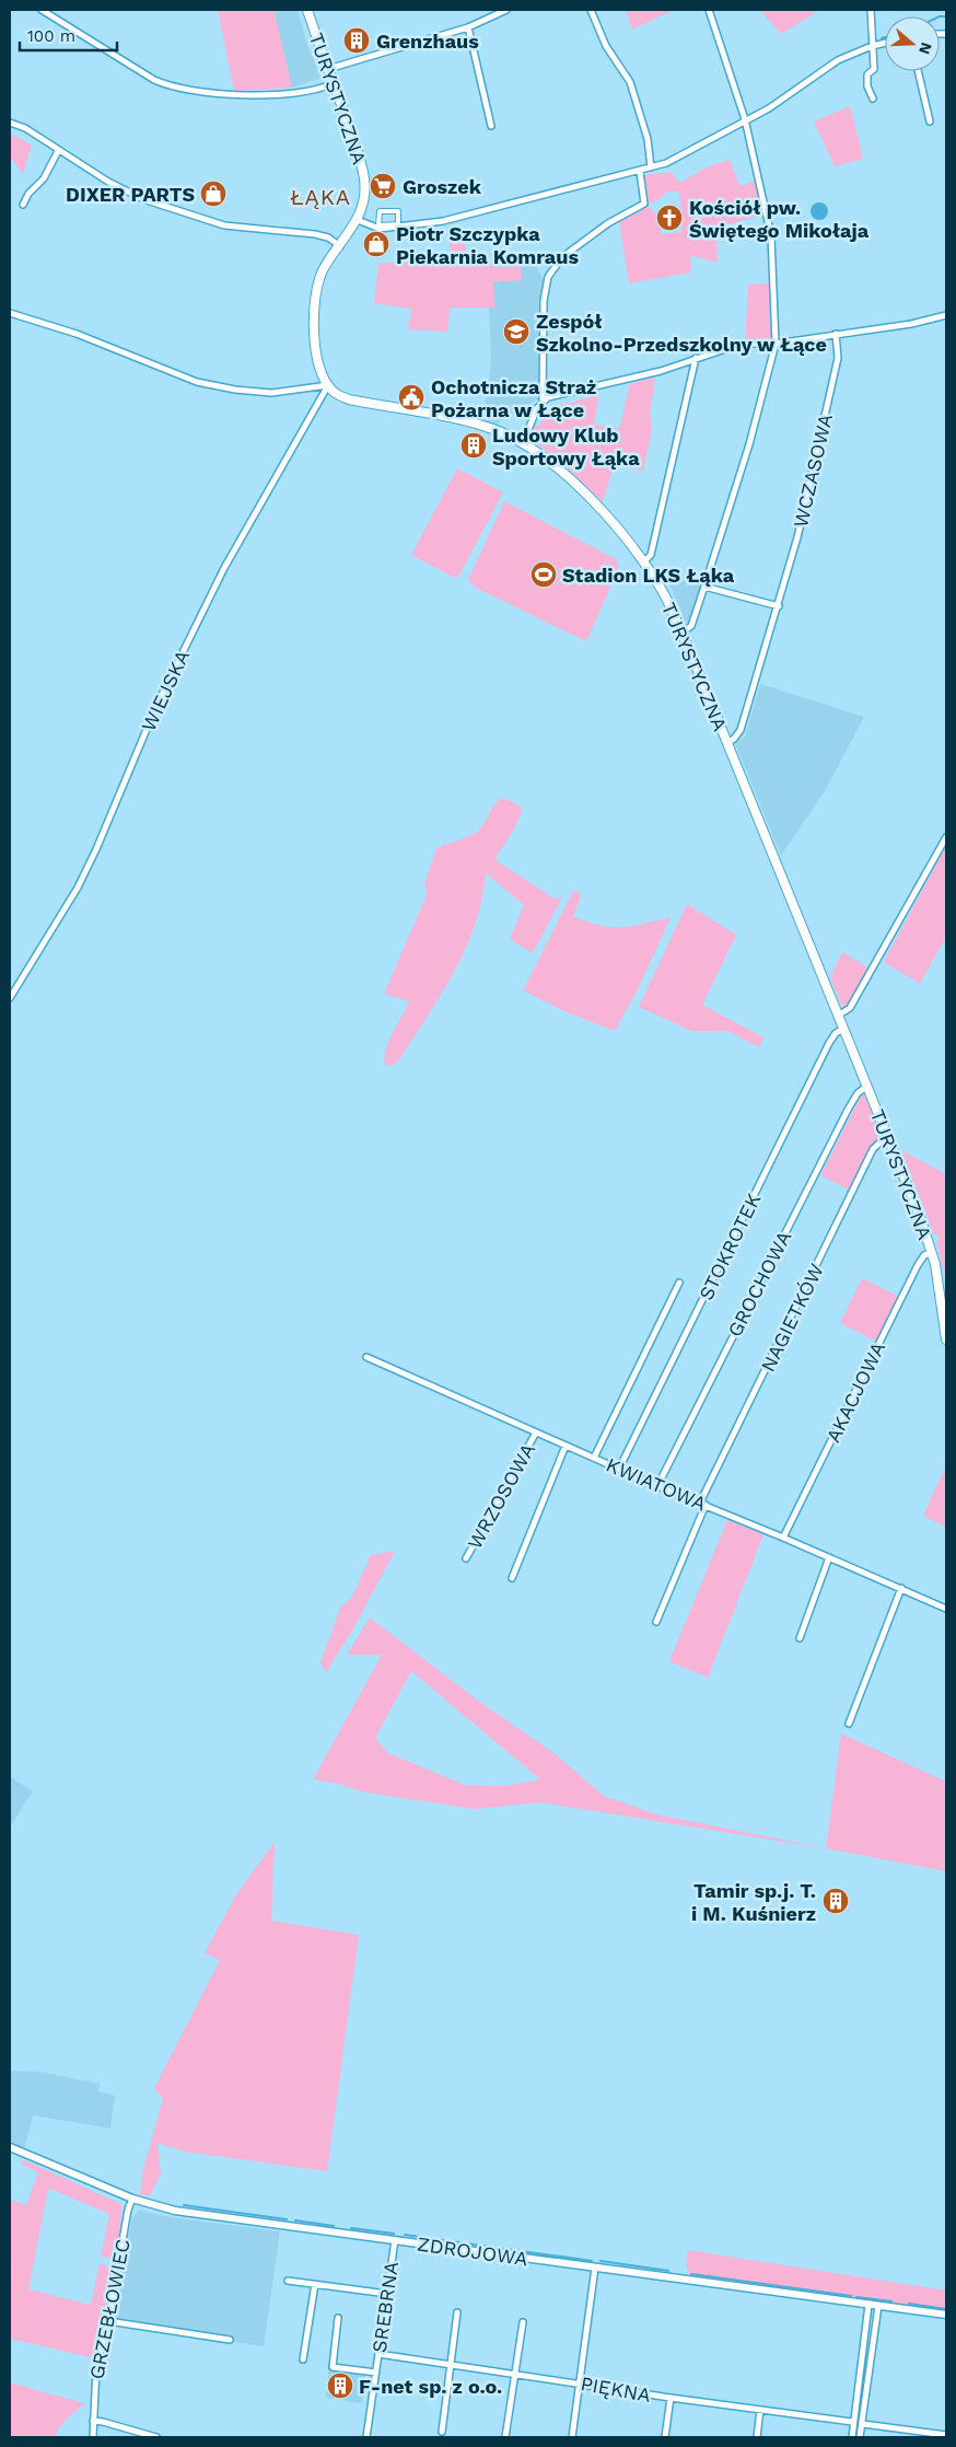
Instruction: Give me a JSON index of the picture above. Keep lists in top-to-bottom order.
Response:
{
  "streets": {
    "main road": ["TURYSTYCZNA"],
    "street": [
      "WCZASOWA",
      "WIEJSKA",
      "STOKROTEK",
      "GROCHOWA",
      "NAGIETKÓW",
      "AKACJOWA",
      "KWIATOWA",
      "WRZOSOWA",
      "ZDROJOWA",
      "SREBRNA",
      "GRZEBŁOWIEC",
      "PIĘKNA"
    ]
  },
  "crossings": [
    ["TURYSTYCZNA", "WCZASOWA"],
    ["TURYSTYCZNA", "WIEJSKA"],
    ["TURYSTYCZNA", "STOKROTEK"],
    ["TURYSTYCZNA", "GROCHOWA"],
    ["TURYSTYCZNA", "NAGIETKÓW"],
    ["TURYSTYCZNA", "AKACJOWA"],
    ["STOKROTEK", "KWIATOWA"],
    ["GROCHOWA", "KWIATOWA"],
    ["NAGIETKÓW", "KWIATOWA"],
    ["AKACJOWA", "KWIATOWA"],
    ["KWIATOWA", "WRZOSOWA"],
    ["ZDROJOWA", "SREBRNA"],
    ["ZDROJOWA", "GRZEBŁOWIEC"],
    ["SREBRNA", "PIĘKNA"]
  ],
  "districts": ["ŁĄKA"],
  "places": {
    "building": [
      "Grenzhaus",
      "Ludowy Klub Sportowy Łąka",
      "Tamir sp.j. T. i M. Kuśnierz",
      "F-net sp. z o.o."
    ],
    "supermarket": ["Groszek"],
    "shop": ["DIXER PARTS", "Piotr Szczypka Piekarnia Komraus"],
    "church": ["Kościół pw. Świętego Mikołaja"],
    "school or university": ["Zespół Szkolno-Przedszkolny w Łące"],
    "public building": ["Ochotnicza Straż Pożarna w Łące"],
    "sports": ["Stadion LKS Łąka"]
  },
  "scale_bar": "100 m",
  "north": "right"
}
